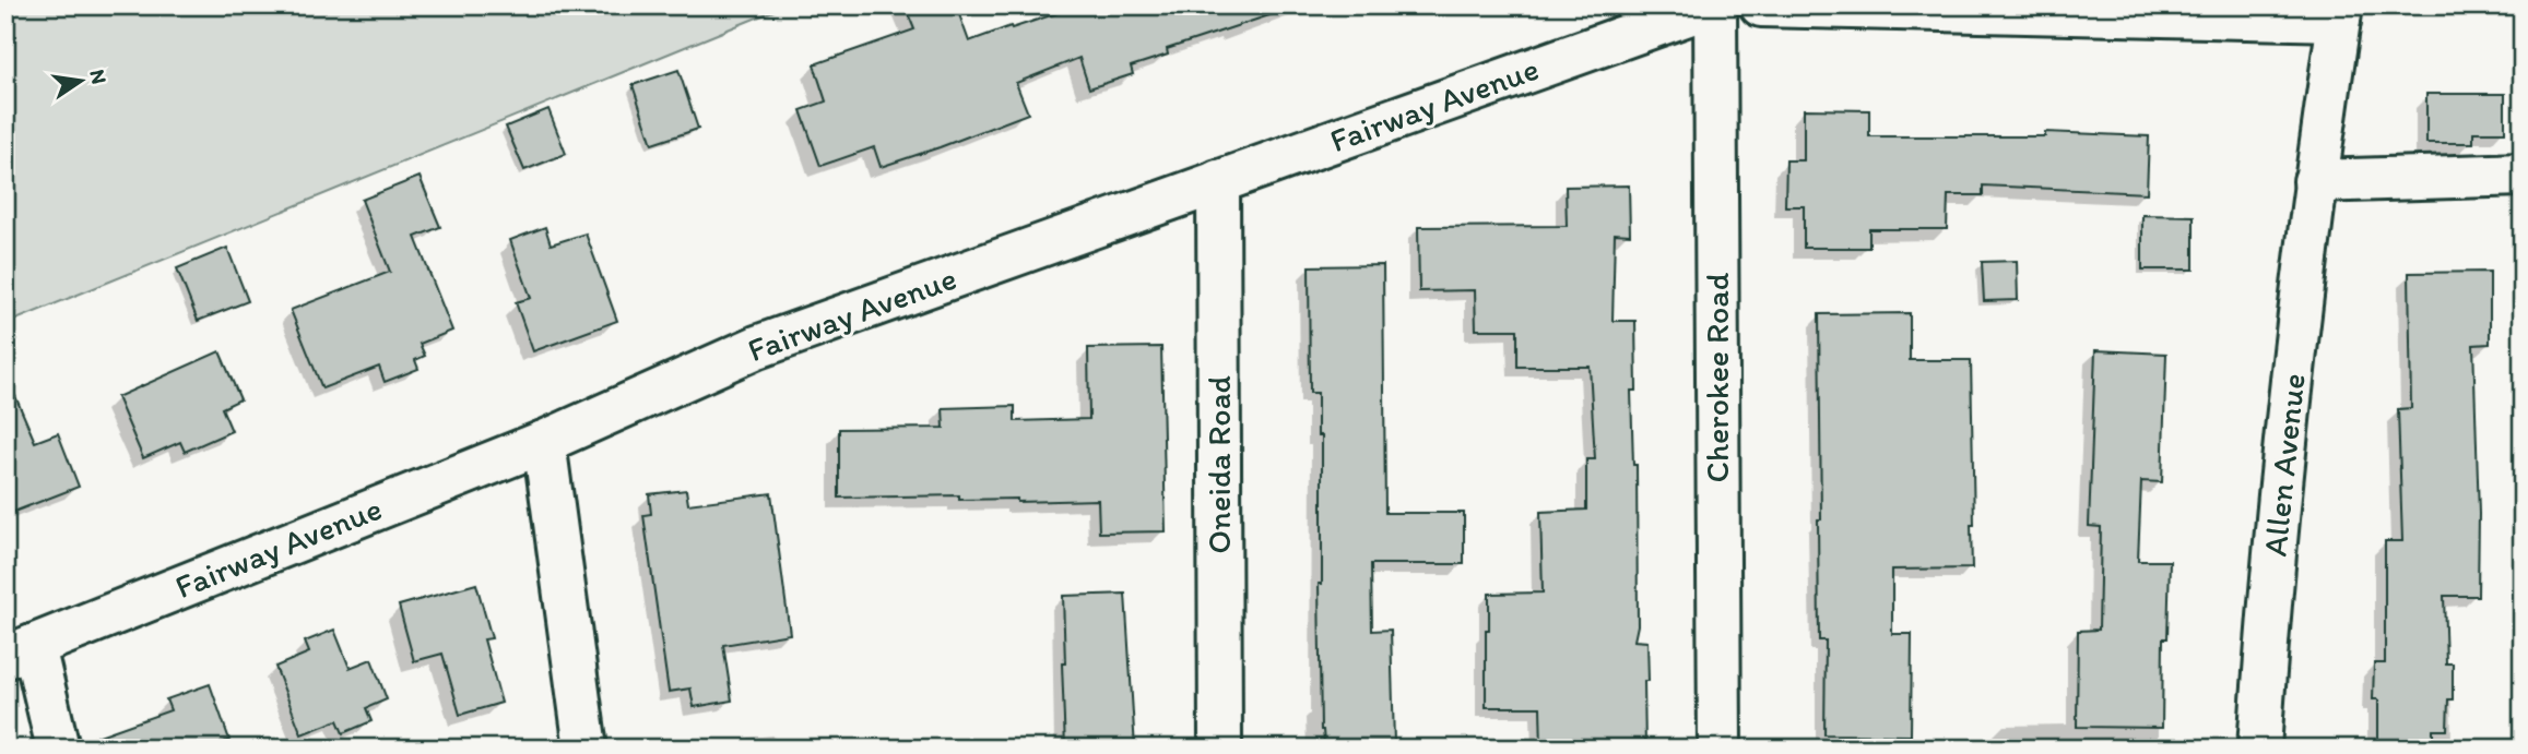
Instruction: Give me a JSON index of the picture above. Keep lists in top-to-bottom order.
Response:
{
  "streets": {
    "street": [
      "Fairway Avenue",
      "Cherokee Road",
      "Oneida Road",
      "Allen Avenue"
    ]
  },
  "crossings": [
    ["Fairway Avenue", "Cherokee Road"],
    ["Fairway Avenue", "Oneida Road"]
  ],
  "north": "right"
}
